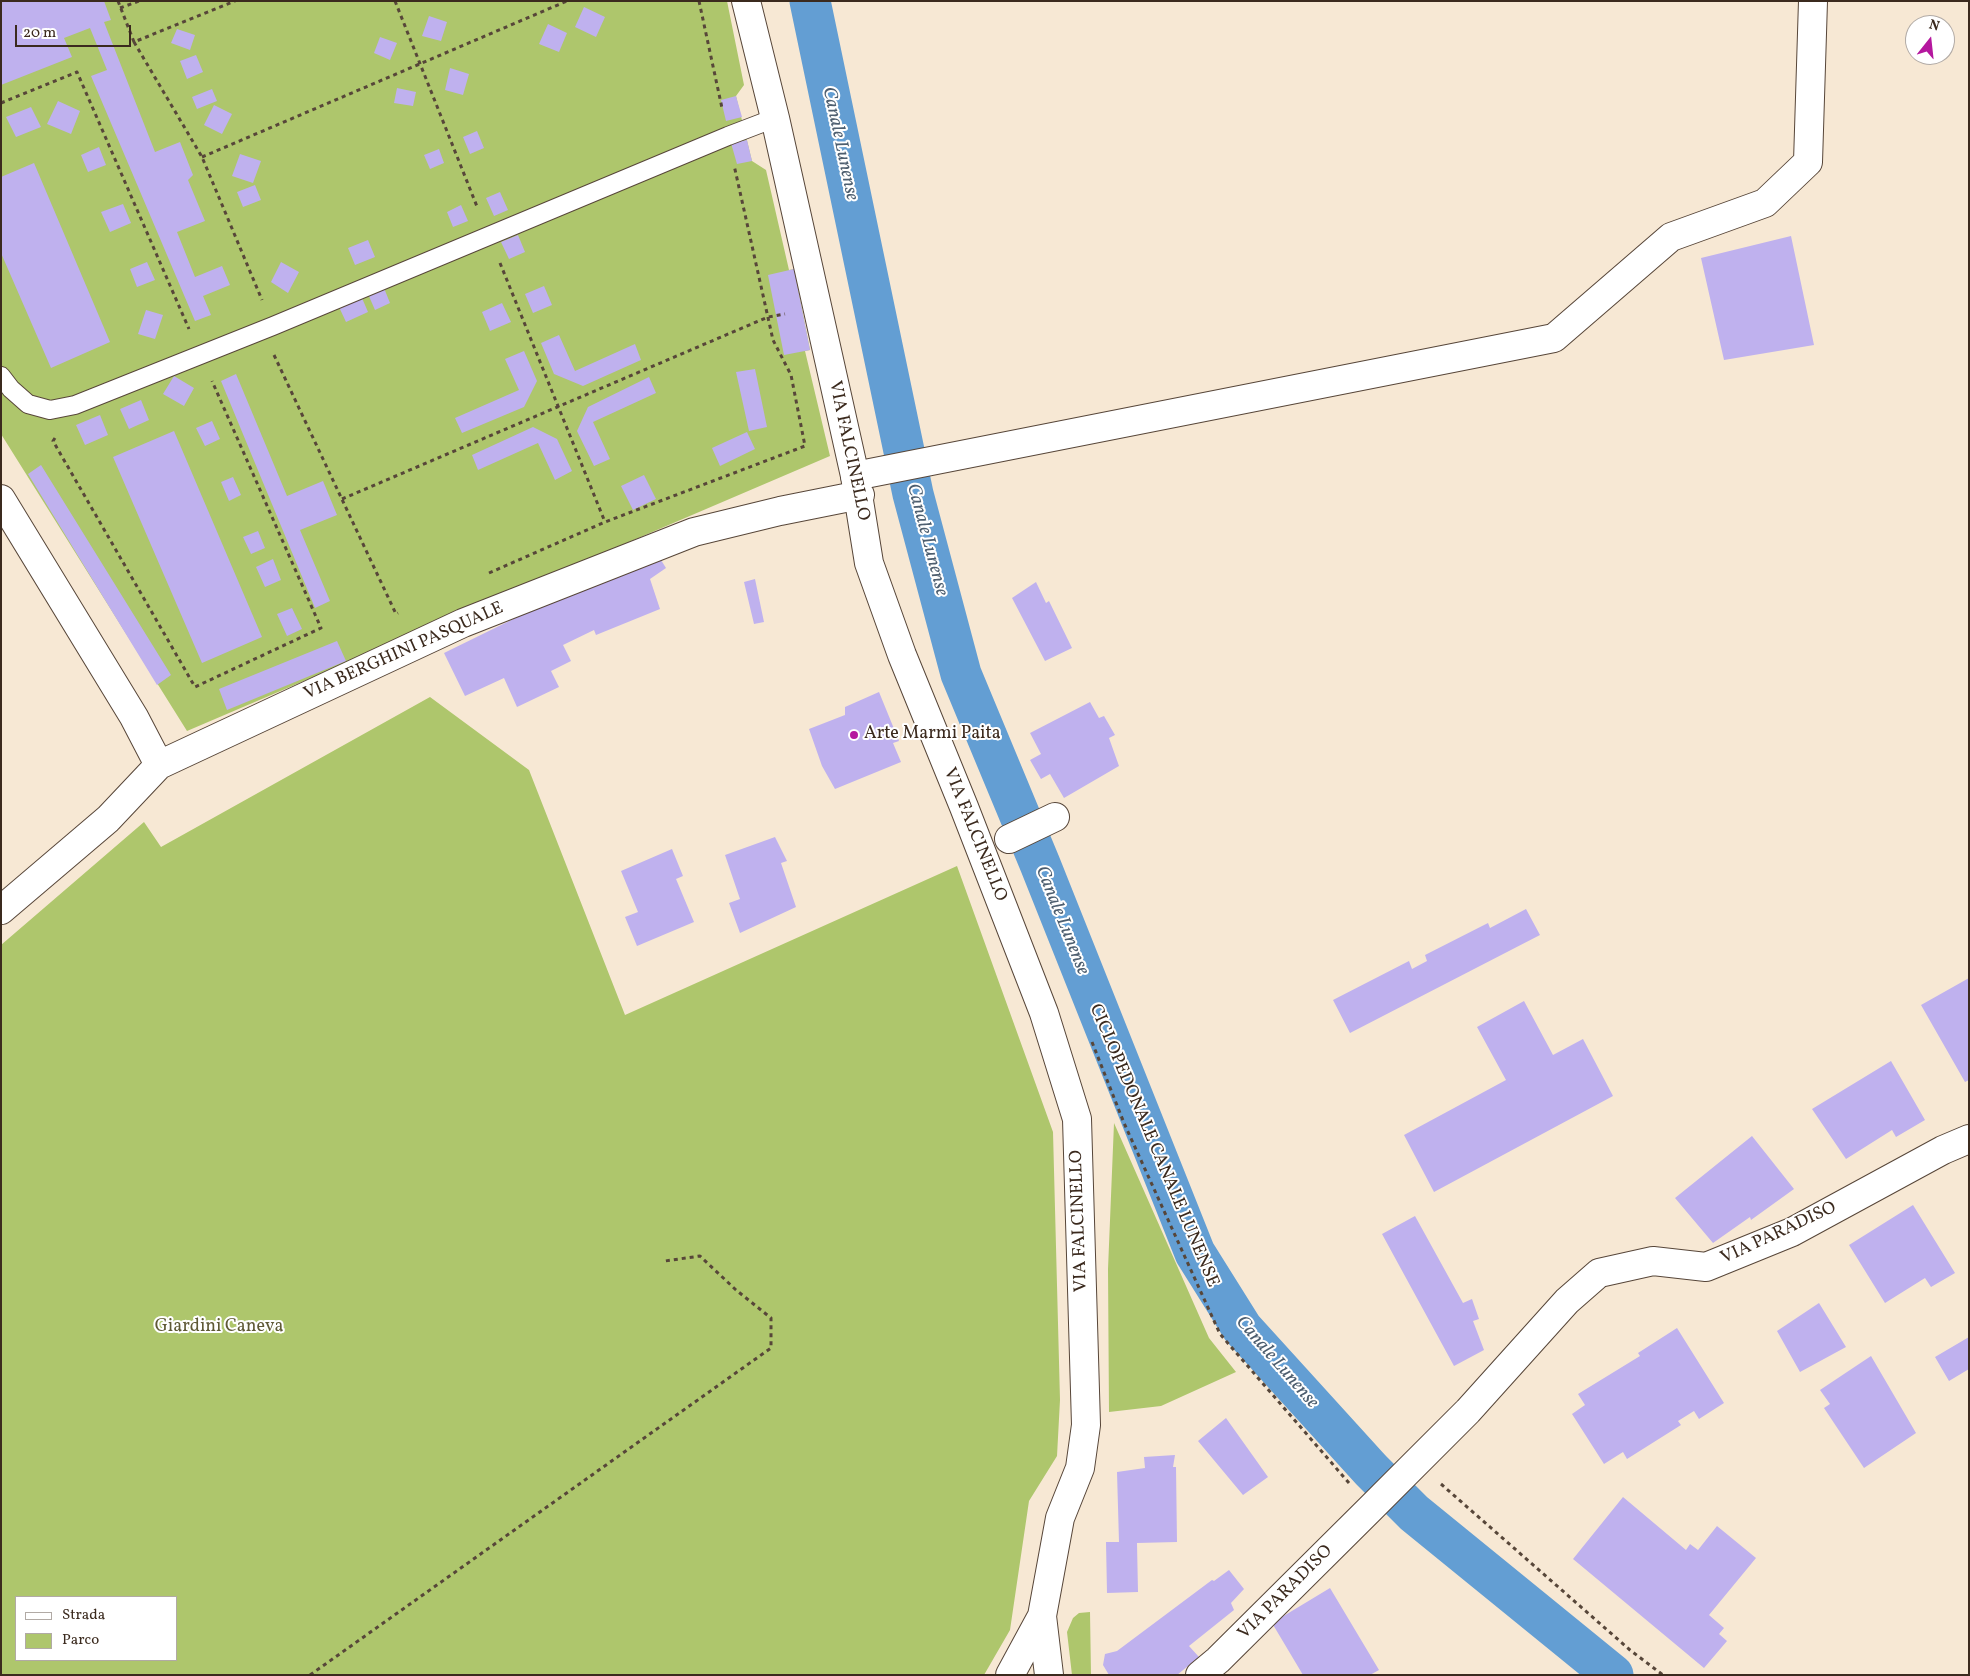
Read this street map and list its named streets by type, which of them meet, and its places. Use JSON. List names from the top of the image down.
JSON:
{
  "streets": {
    "street": ["VIA FALCINELLO", "VIA BERGHINI PASQUALE", "VIA PARADISO"],
    "path": ["CICLOPEDONALE CANALE LUNENSE"]
  },
  "crossings": [
    ["VIA FALCINELLO", "VIA BERGHINI PASQUALE"],
    ["CICLOPEDONALE CANALE LUNENSE", "VIA PARADISO"]
  ],
  "water": ["Canale Lunense"],
  "parks": ["Giardini Caneva"],
  "places": ["Arte Marmi Paita"],
  "legend": ["Strada", "Parco"],
  "scale_bar": "20 m",
  "north": "top"
}
